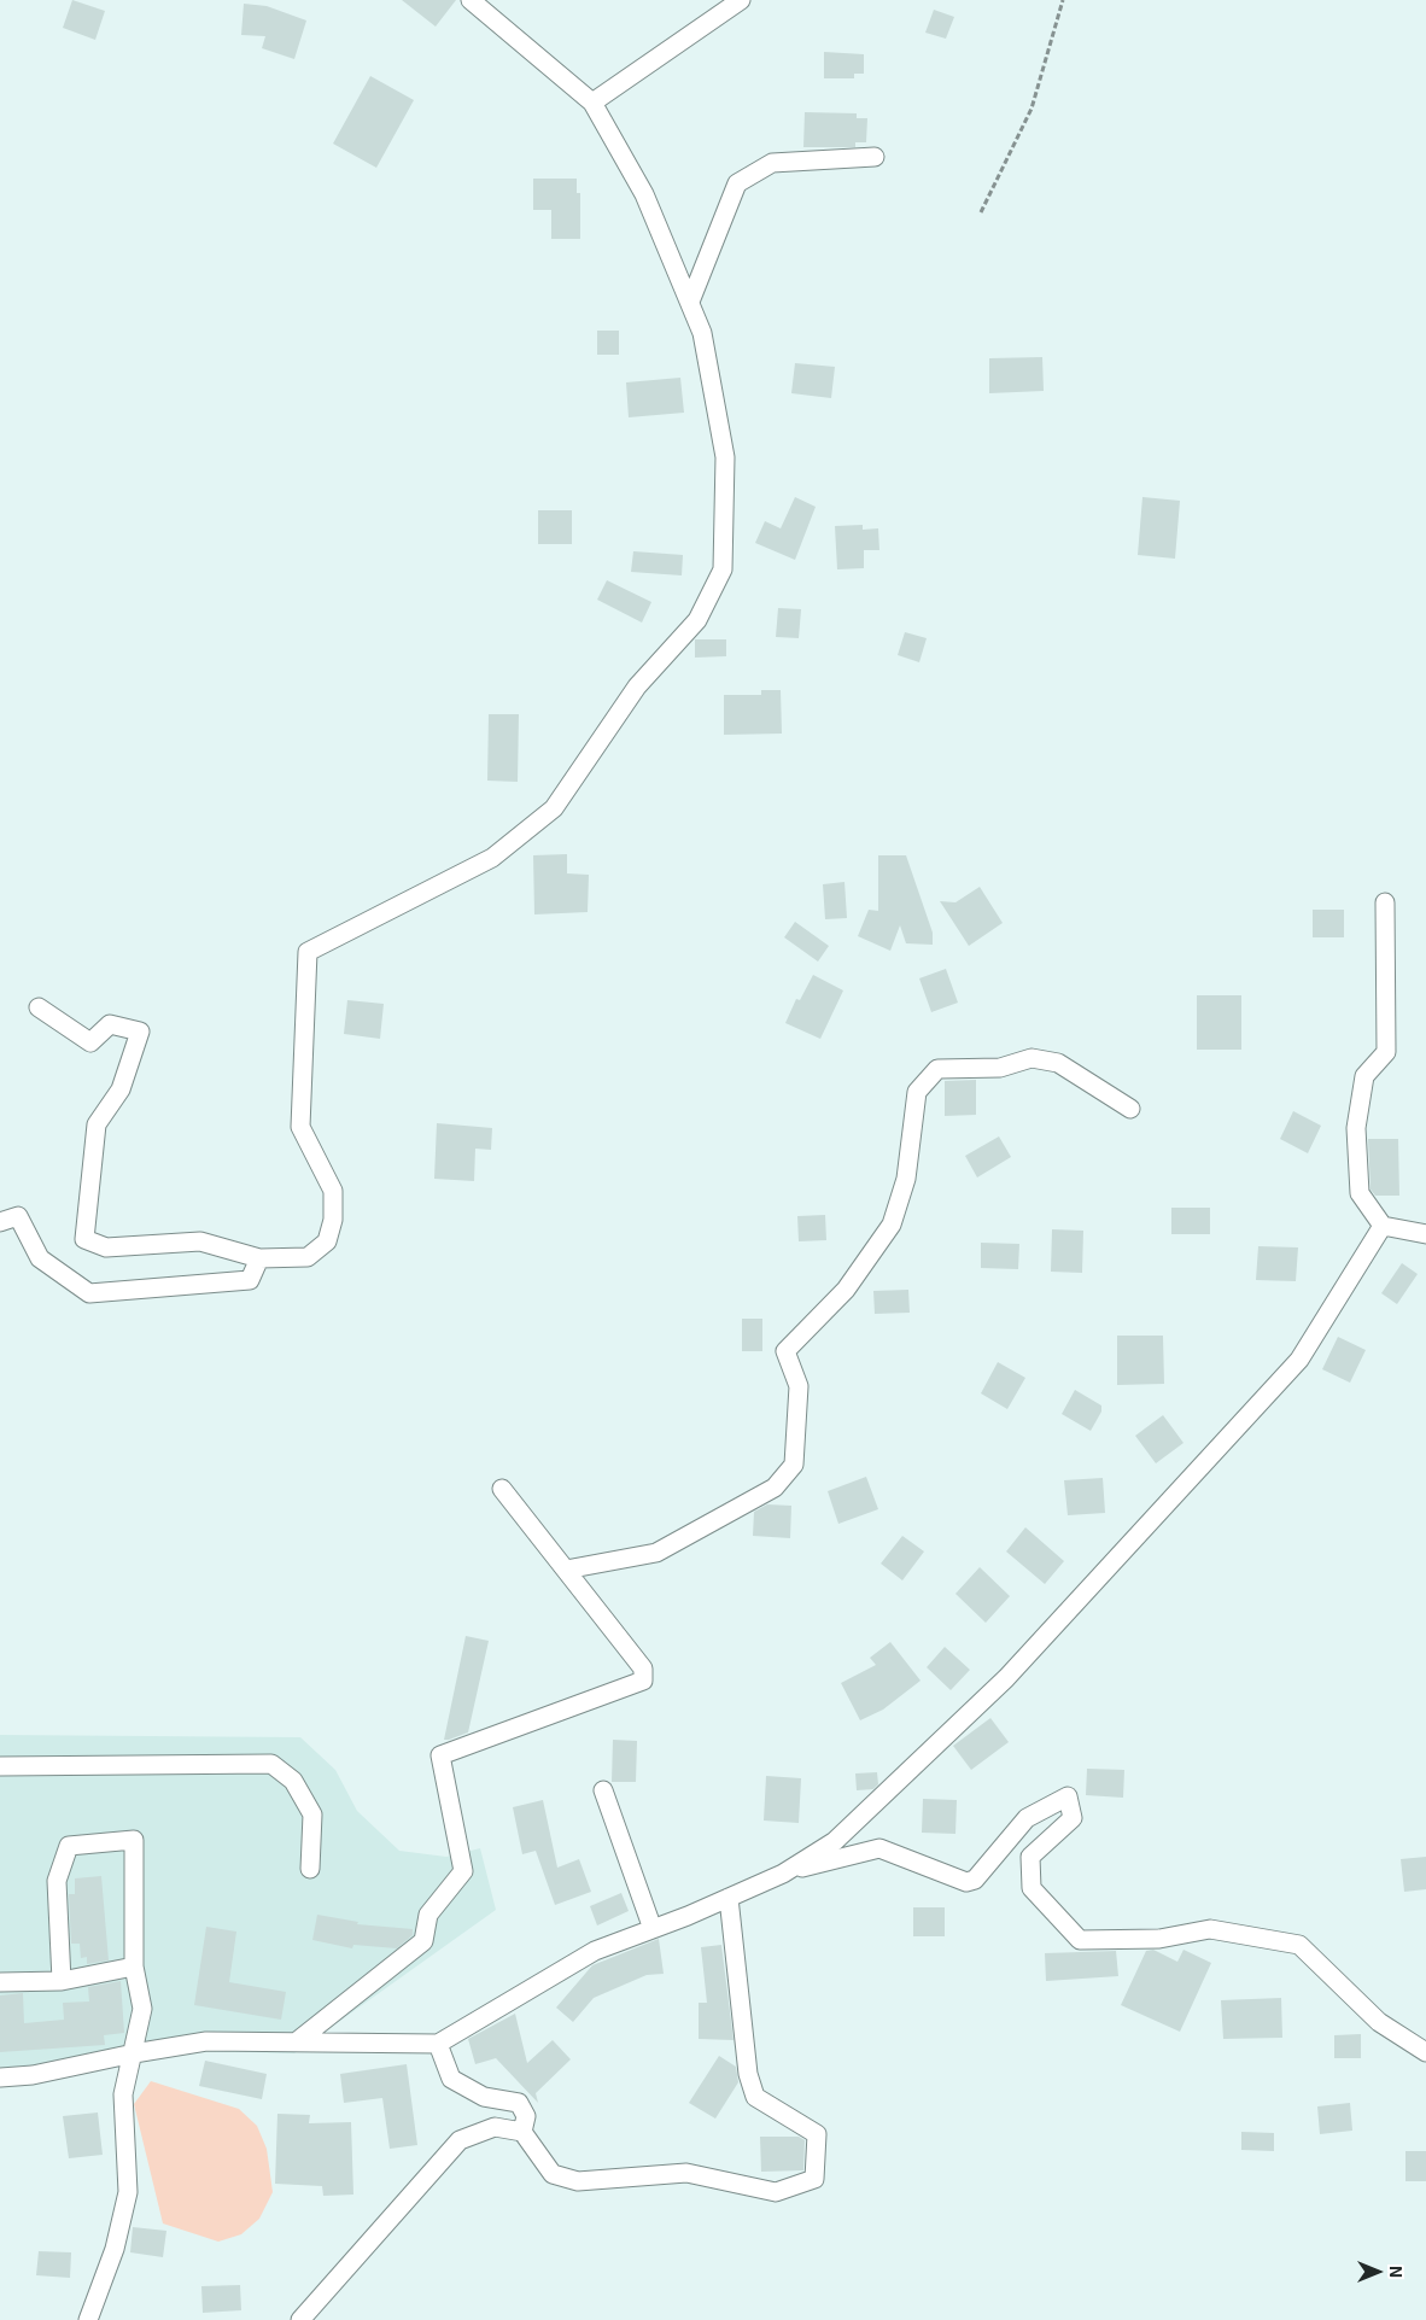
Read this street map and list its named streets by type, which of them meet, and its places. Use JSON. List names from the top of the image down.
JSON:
{
  "north": "right"
}
